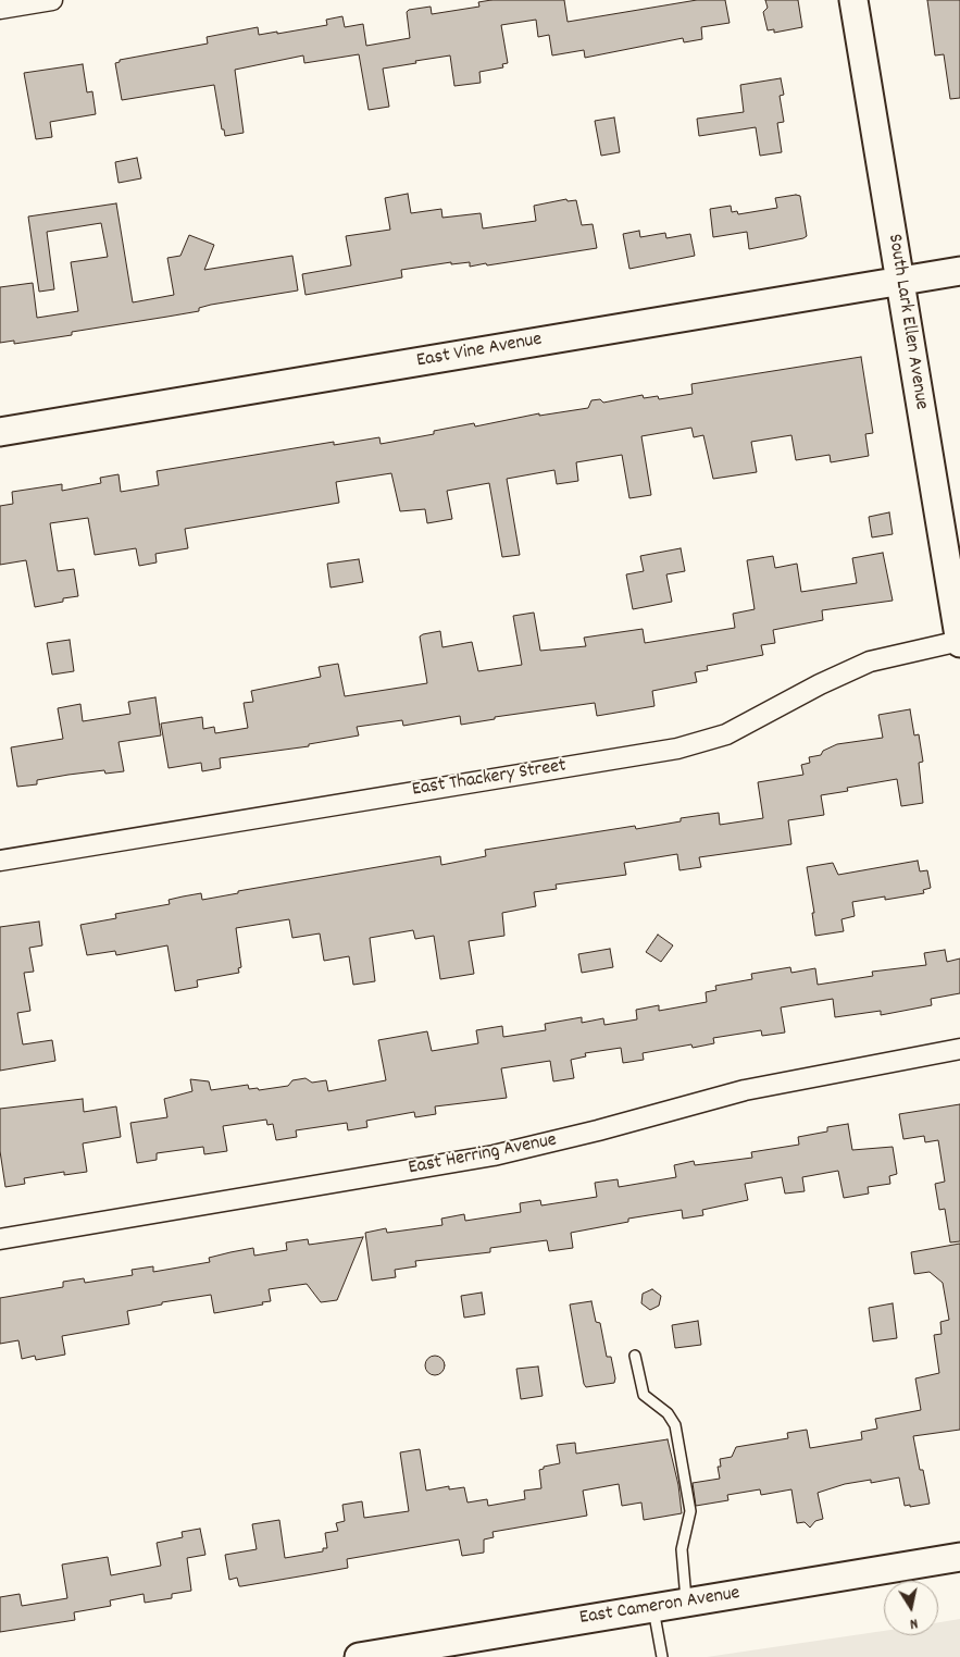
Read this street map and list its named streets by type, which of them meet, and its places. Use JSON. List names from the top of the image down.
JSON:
{
  "streets": {
    "street": [
      "South Lark Ellen Avenue",
      "East Vine Avenue",
      "East Thackery Street",
      "East Herring Avenue",
      "East Cameron Avenue"
    ]
  },
  "crossings": [
    ["South Lark Ellen Avenue", "East Vine Avenue"],
    ["South Lark Ellen Avenue", "East Thackery Street"]
  ],
  "north": "bottom"
}
